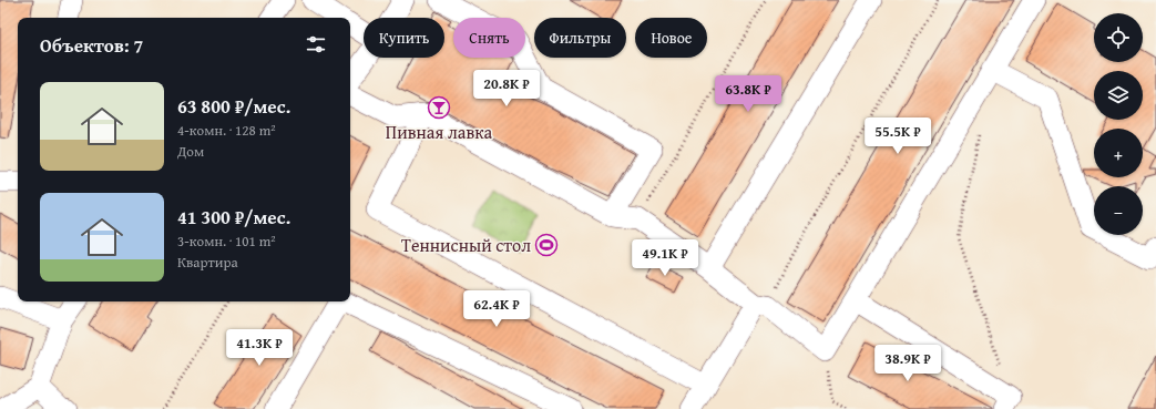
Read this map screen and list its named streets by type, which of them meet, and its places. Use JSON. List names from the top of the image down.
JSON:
{
  "places": {
    "bar": ["Пивная лавка"],
    "sports": ["Теннисный стол"]
  },
  "page": {
    "map_buttons": ["+", "−"],
    "chip": [
      "Купить",
      "Снять",
      "Фильтры",
      "Новое"
    ],
    "heading": "Объектов: 7",
    "price": [
      "20.8K ₽",
      "63.8K ₽",
      "55.5K ₽",
      "49.1K ₽",
      "62.4K ₽",
      "41.3K ₽",
      "38.9K ₽"
    ],
    "list": [
      {
        "name": "63 800 ₽/мес.",
        "note": "4-комн. · 128 m² · Дом"
      },
      {
        "name": "41 300 ₽/мес.",
        "note": "3-комн. · 101 m² · Квартира"
      }
    ]
  }
}
